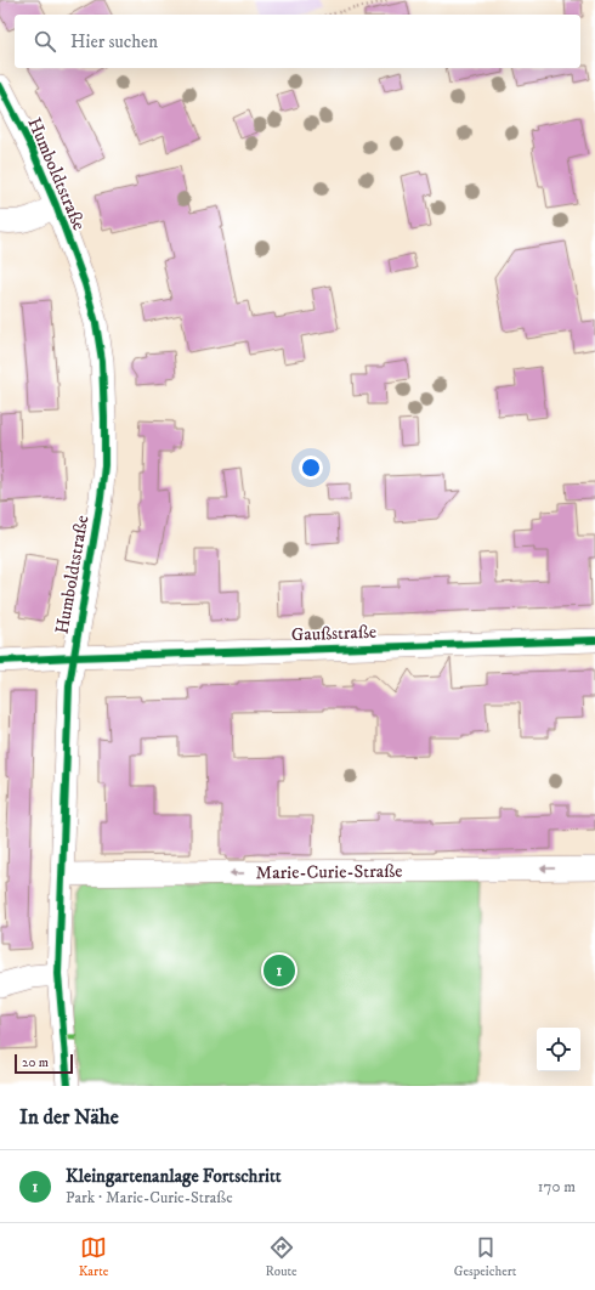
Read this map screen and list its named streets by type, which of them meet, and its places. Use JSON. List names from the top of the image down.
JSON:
{
  "streets": {
    "street": ["Humboldtstraße", "Gaußstraße", "Marie-Curie-Straße"]
  },
  "crossings": [
    ["Humboldtstraße", "Gaußstraße"],
    ["Humboldtstraße", "Marie-Curie-Straße"]
  ],
  "one_way": ["Marie-Curie-Straße"],
  "scale_bar": "20 m",
  "page": {
    "search": "Hier suchen",
    "pins": "1",
    "scale": "20 m",
    "heading": "In der Nähe",
    "list": [
      {
        "mark": "1",
        "name": "Kleingartenanlage Fortschritt",
        "note": "Park · Marie-Curie-Straße",
        "value": "170 m"
      }
    ],
    "nav": ["Karte", "Route", "Gespeichert"]
  }
}
